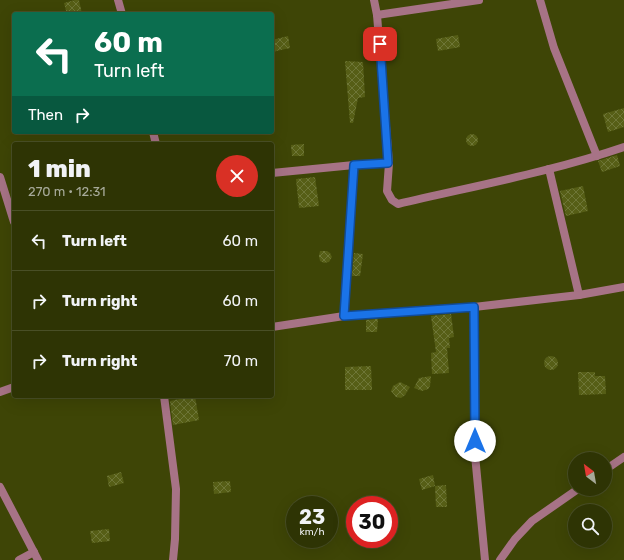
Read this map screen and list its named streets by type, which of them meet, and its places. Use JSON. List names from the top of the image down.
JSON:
{
  "north": "top left",
  "page": {
    "turn": ["60 m", "Turn left"],
    "then": "Then",
    "heading": ["1 min", "270 m · 12:31"],
    "list": [
      {
        "name": "Turn left",
        "value": "60 m"
      },
      {
        "name": "Turn right",
        "value": "60 m"
      },
      {
        "name": "Turn right",
        "value": "70 m"
      }
    ],
    "speed": "23 km/h",
    "limit": "30"
  }
}
